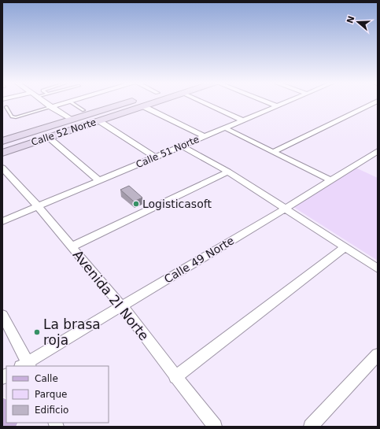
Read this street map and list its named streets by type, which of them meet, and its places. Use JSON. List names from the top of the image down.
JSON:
{
  "streets": {
    "main road": ["Calle 52 Norte"],
    "street": ["Calle 51 Norte", "Calle 49 Norte", "Avenida 2I Norte"]
  },
  "crossings": [
    ["Calle 51 Norte", "Avenida 2I Norte"],
    ["Calle 49 Norte", "Avenida 2I Norte"]
  ],
  "places": ["Logisticasoft", "La brasa roja"],
  "legend": ["Calle", "Parque", "Edificio"],
  "north": "left"
}
